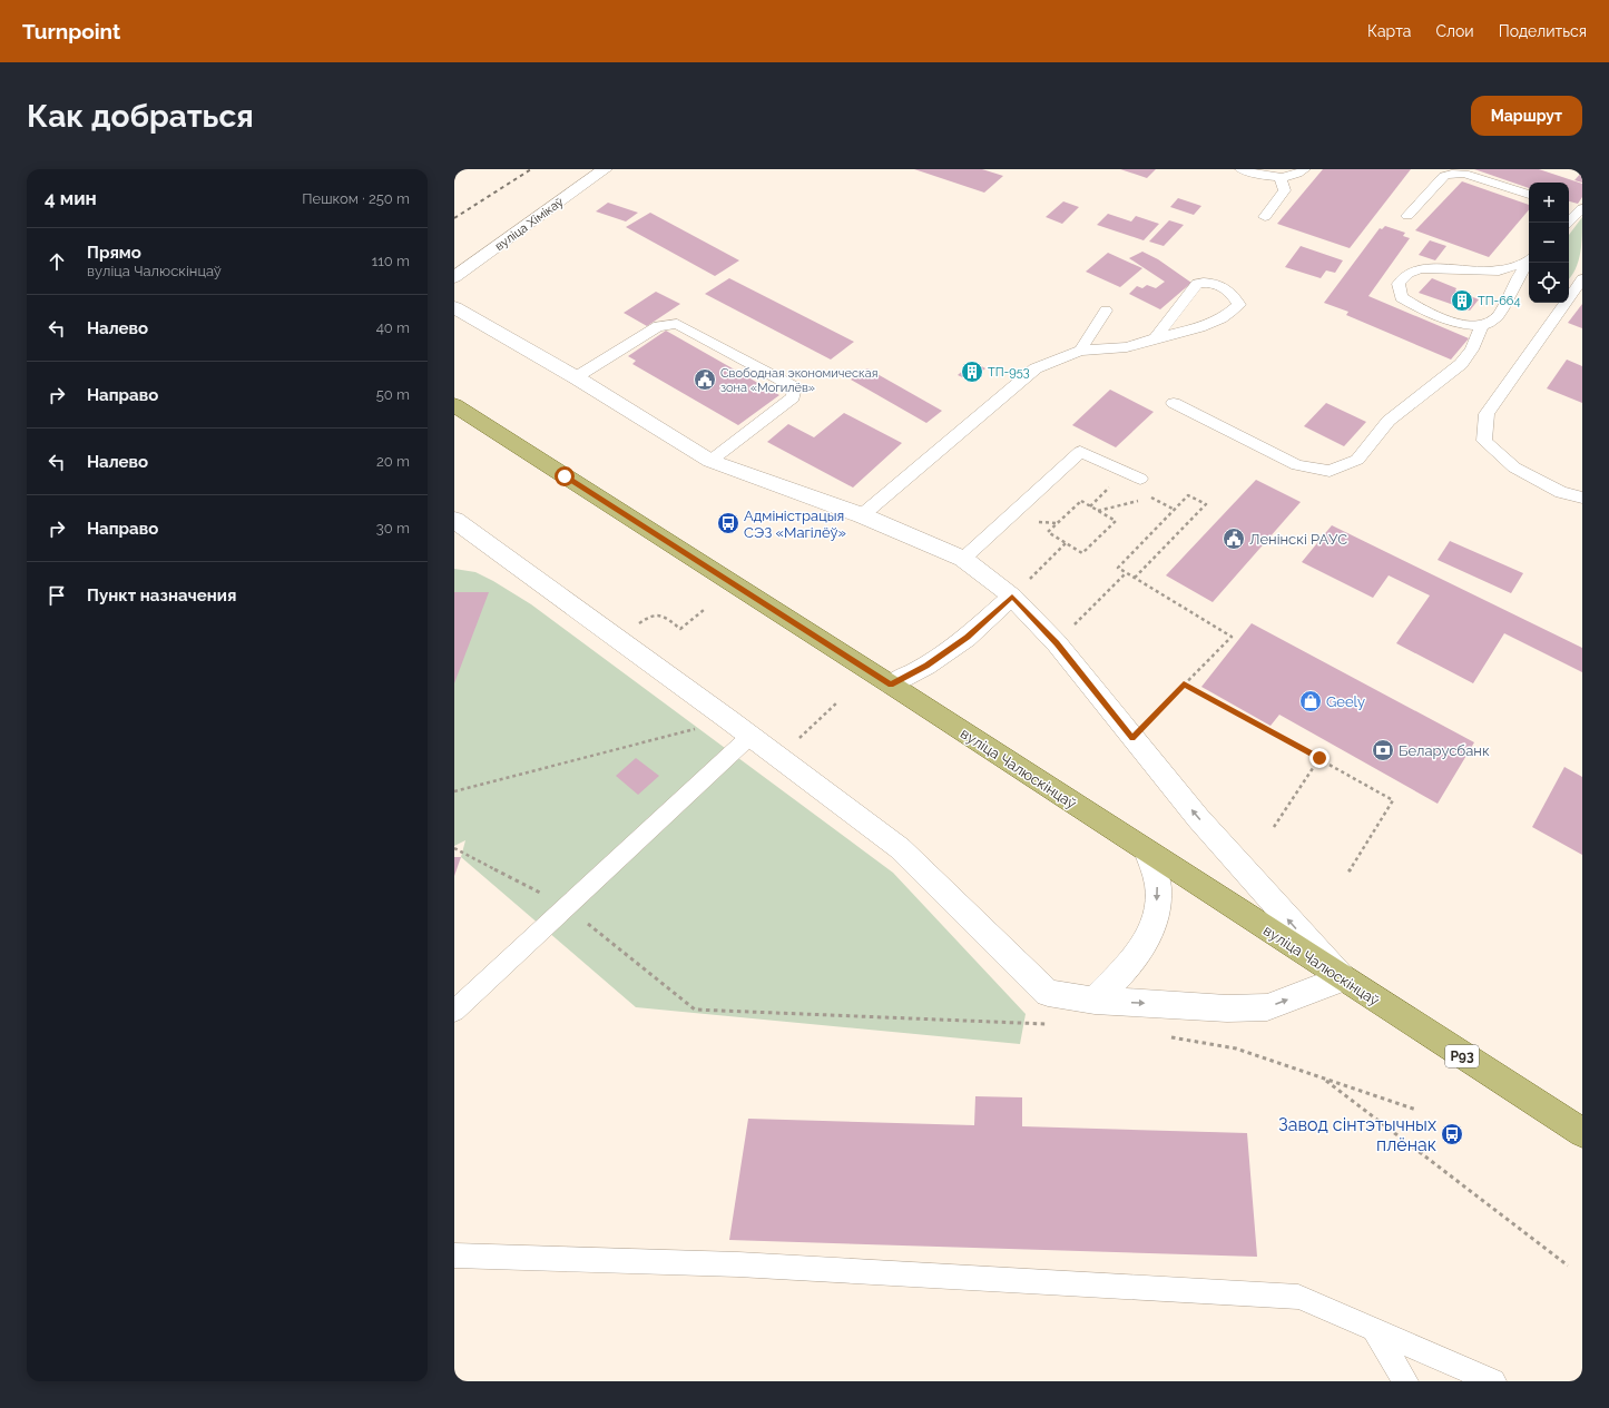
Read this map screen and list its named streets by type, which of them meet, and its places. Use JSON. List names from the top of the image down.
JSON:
{
  "streets": {
    "main road": ["вуліца Чалюскінцаў", "Р93"],
    "street": ["вуліца Хімікаў"]
  },
  "places": {
    "building": ["ТП-664", "ТП-953"],
    "public building": ["Свободная экономическая зона «Могилёв»", "Ленінскі РАУС"],
    "bus stop": ["Адміністрацыя СЭЗ «Магілёў»", "Завод сінтэтычных плёнак"],
    "shop": ["Geely"],
    "bank": ["Беларусбанк"]
  },
  "page": {
    "header": "Turnpoint",
    "nav": ["Карта", "Слои", "Поделиться"],
    "buttons": "Маршрут",
    "title": "Как добраться",
    "heading": ["4 мин", "Пешком · 250 m"],
    "map_buttons": ["+", "−"],
    "list": [
      ["Прямо", "вуліца Чалюскінцаў", "110 m"],
      ["Налево", "40 m"],
      ["Направо", "50 m"],
      ["Налево", "20 m"],
      ["Направо", "30 m"],
      "Пункт назначения"
    ]
  }
}
